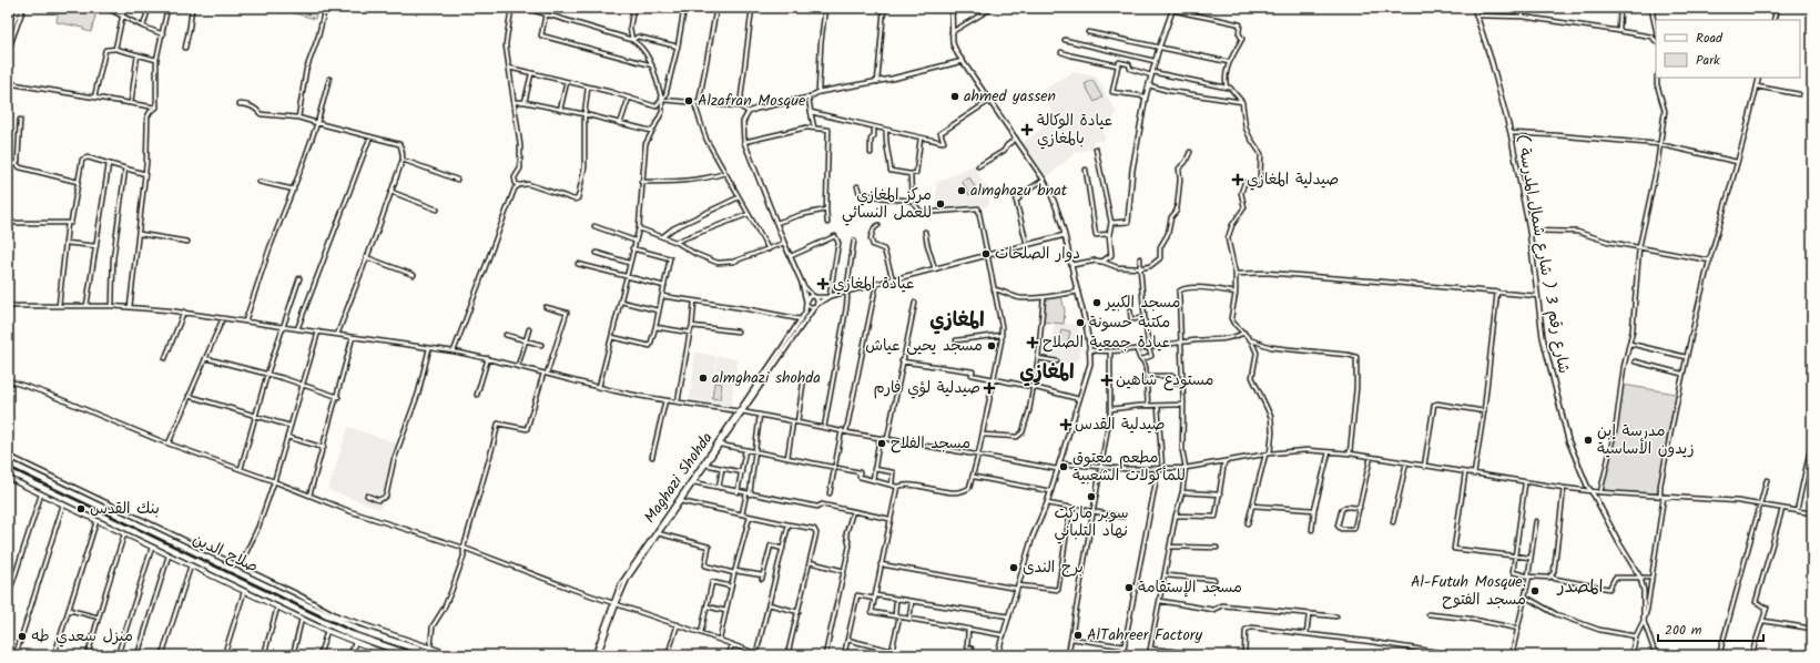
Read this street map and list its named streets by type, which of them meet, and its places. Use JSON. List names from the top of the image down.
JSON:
{
  "streets": {
    "highway": ["صلاح الدين"],
    "street": ["شارع رقم 3 ( شارع شمال المدرسة )", "Maghazi Shohda"]
  },
  "districts": ["المغازي", "المغازِي", "المصدر"],
  "places": {
    "other": [
      "ahmed yassen",
      "Alzafran Mosque",
      "almghazu bnat",
      "مركز المغازي للعمل النسائي",
      "دوار الصلحات",
      "مسجد الكبير",
      "مكتبة حسونة",
      "مسجد يحيى عياش",
      "almghazi shohda",
      "مدرسة إبن زيدون الأساسية",
      "مسجد الفلاح",
      "مطعم معتوق للمأكولات الشعبية",
      "سوبر ماركت نهاد التلباني",
      "بنك القدس",
      "برج الندى",
      "مسجد الإستقامة",
      "Al-Futuh Mosque. مسجد الفتوح",
      "AlTahreer Factory",
      "منزل سعدي طه"
    ],
    "health": [
      "عيادة الوكالة بالمغازي",
      "صيدلية المغازي",
      "عيادة المغازي",
      "عيادة جمعية الصلاح",
      "مستودع شاهين",
      "صيدلية لؤي فارم",
      "صيدلية القدس"
    ]
  },
  "legend": ["Road", "Park"],
  "scale_bar": "200 m"
}
